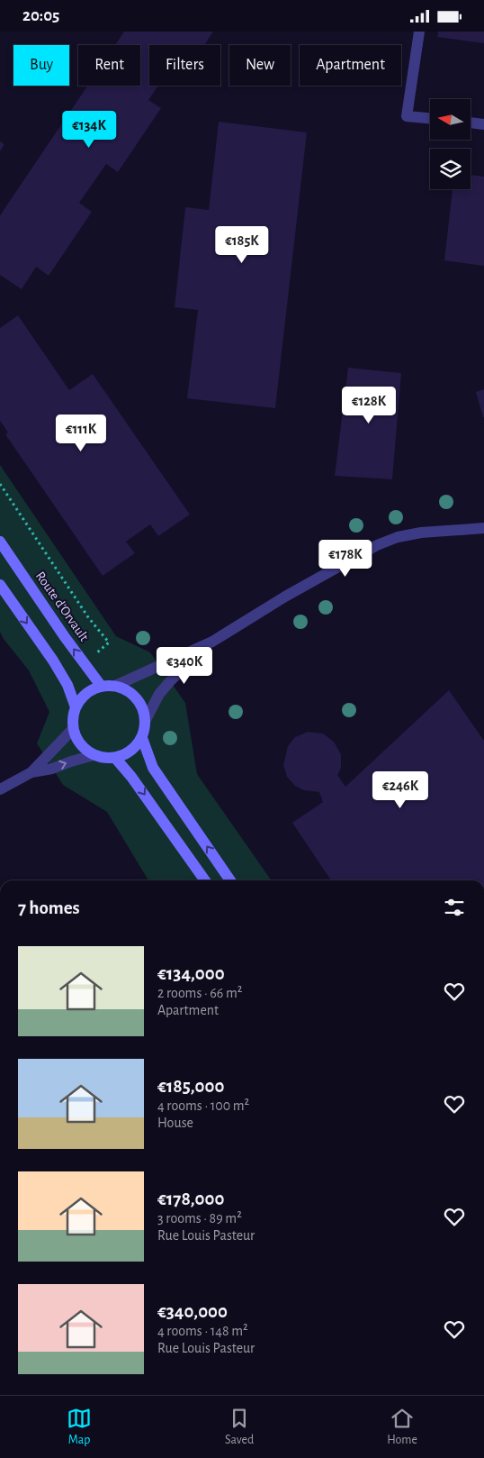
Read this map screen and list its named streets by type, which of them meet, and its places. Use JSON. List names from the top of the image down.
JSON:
{
  "streets": {
    "street": ["Route d'Orvault"]
  },
  "north": "left",
  "page": {
    "status": "20:05",
    "chip": [
      "Buy",
      "Rent",
      "Filters",
      "New",
      "Apartment"
    ],
    "price": [
      "€134K",
      "€185K",
      "€128K",
      "€111K",
      "€178K",
      "€340K",
      "€246K"
    ],
    "heading": "7 homes",
    "list": [
      {
        "name": "€134,000",
        "note": "2 rooms · 66 m² · Apartment"
      },
      {
        "name": "€185,000",
        "note": "4 rooms · 100 m² · House"
      },
      {
        "name": "€178,000",
        "note": "3 rooms · 89 m² · Rue Louis Pasteur"
      },
      {
        "name": "€340,000",
        "note": "4 rooms · 148 m² · Rue Louis Pasteur"
      }
    ],
    "tabs": ["Map", "Saved", "Home"]
  }
}
